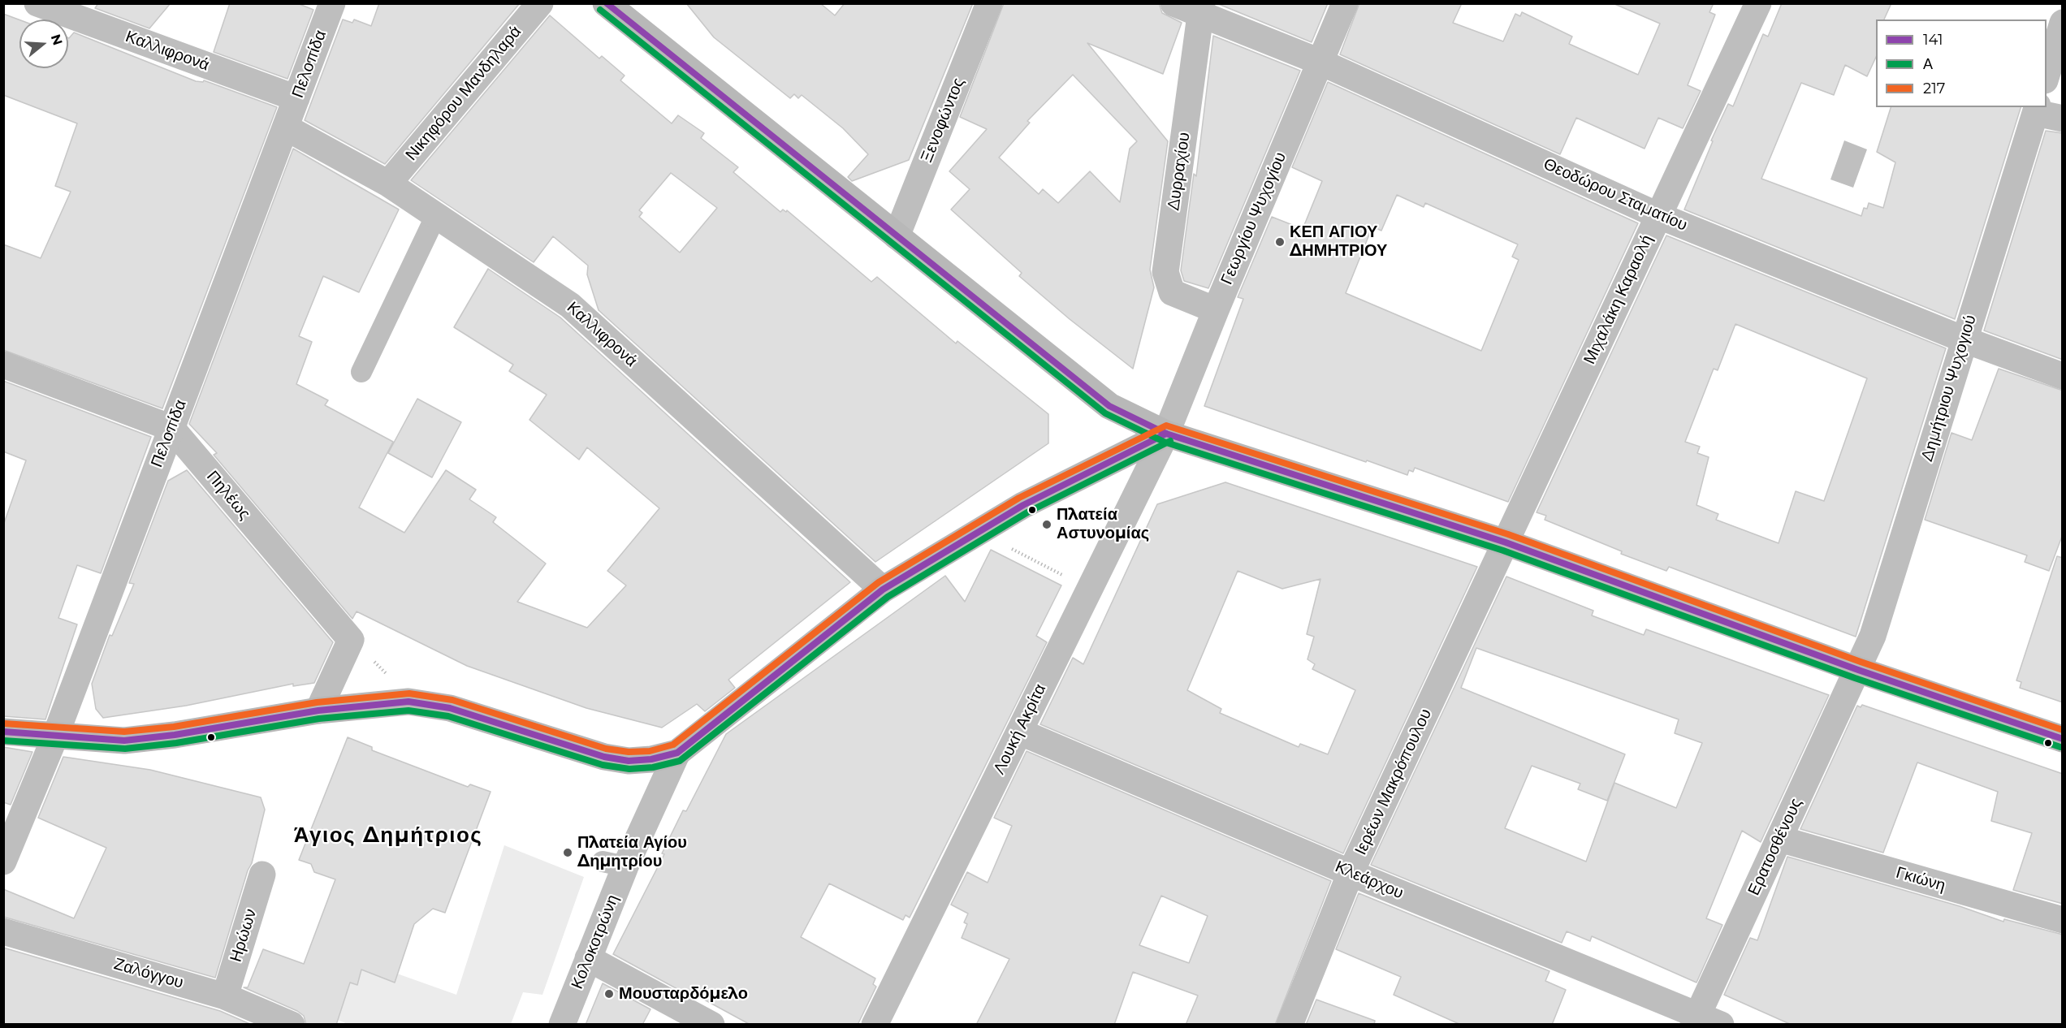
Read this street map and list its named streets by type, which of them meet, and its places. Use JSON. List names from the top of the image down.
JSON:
{
  "streets": {
    "street": [
      "Καλλιφρονά",
      "Πελοπίδα",
      "Νικηφόρου Μανδηλαρά",
      "Ξενοφώντος",
      "Δυρραχίου",
      "Θεοδώρου Σταματίου",
      "Γεωργίου Ψυχογίου",
      "Μιχαλάκη Καραολή",
      "Δημήτριου Ψυχογιού",
      "Πηλέως",
      "Λουκή Ακρίτα",
      "Ιερέων Μακρόπουλου",
      "Ερατοσθένους",
      "Γκιώνη",
      "Κλεάρχου",
      "Ηρώων",
      "Κολοκοτρώνη",
      "Ζαλόγγου"
    ]
  },
  "crossings": [
    ["Καλλιφρονά", "Πελοπίδα"],
    ["Καλλιφρονά", "Νικηφόρου Μανδηλαρά"],
    ["Πελοπίδα", "Πηλέως"],
    ["Δυρραχίου", "Θεοδώρου Σταματίου"],
    ["Δυρραχίου", "Γεωργίου Ψυχογίου"],
    ["Θεοδώρου Σταματίου", "Γεωργίου Ψυχογίου"],
    ["Θεοδώρου Σταματίου", "Μιχαλάκη Καραολή"],
    ["Θεοδώρου Σταματίου", "Δημήτριου Ψυχογιού"],
    ["Γεωργίου Ψυχογίου", "Λουκή Ακρίτα"],
    ["Μιχαλάκη Καραολή", "Ιερέων Μακρόπουλου"],
    ["Δημήτριου Ψυχογιού", "Ερατοσθένους"],
    ["Λουκή Ακρίτα", "Κλεάρχου"],
    ["Ιερέων Μακρόπουλου", "Κλεάρχου"],
    ["Ερατοσθένους", "Γκιώνη"],
    ["Ερατοσθένους", "Κλεάρχου"],
    ["Ηρώων", "Ζαλόγγου"]
  ],
  "districts": ["Άγιος Δημήτριος"],
  "places": [
    "ΚΕΠ ΑΓΙΟΥ ΔΗΜΗΤΡΙΟΥ",
    "Πλατεία Αστυνομίας",
    "Πλατεία Αγίου Δημητρίου",
    "Μουσταρδόμελο"
  ],
  "lines": ["transit line 141", "transit line Α", "transit line 217"],
  "legend": ["141", "Α", "217"],
  "north": "right"
}
